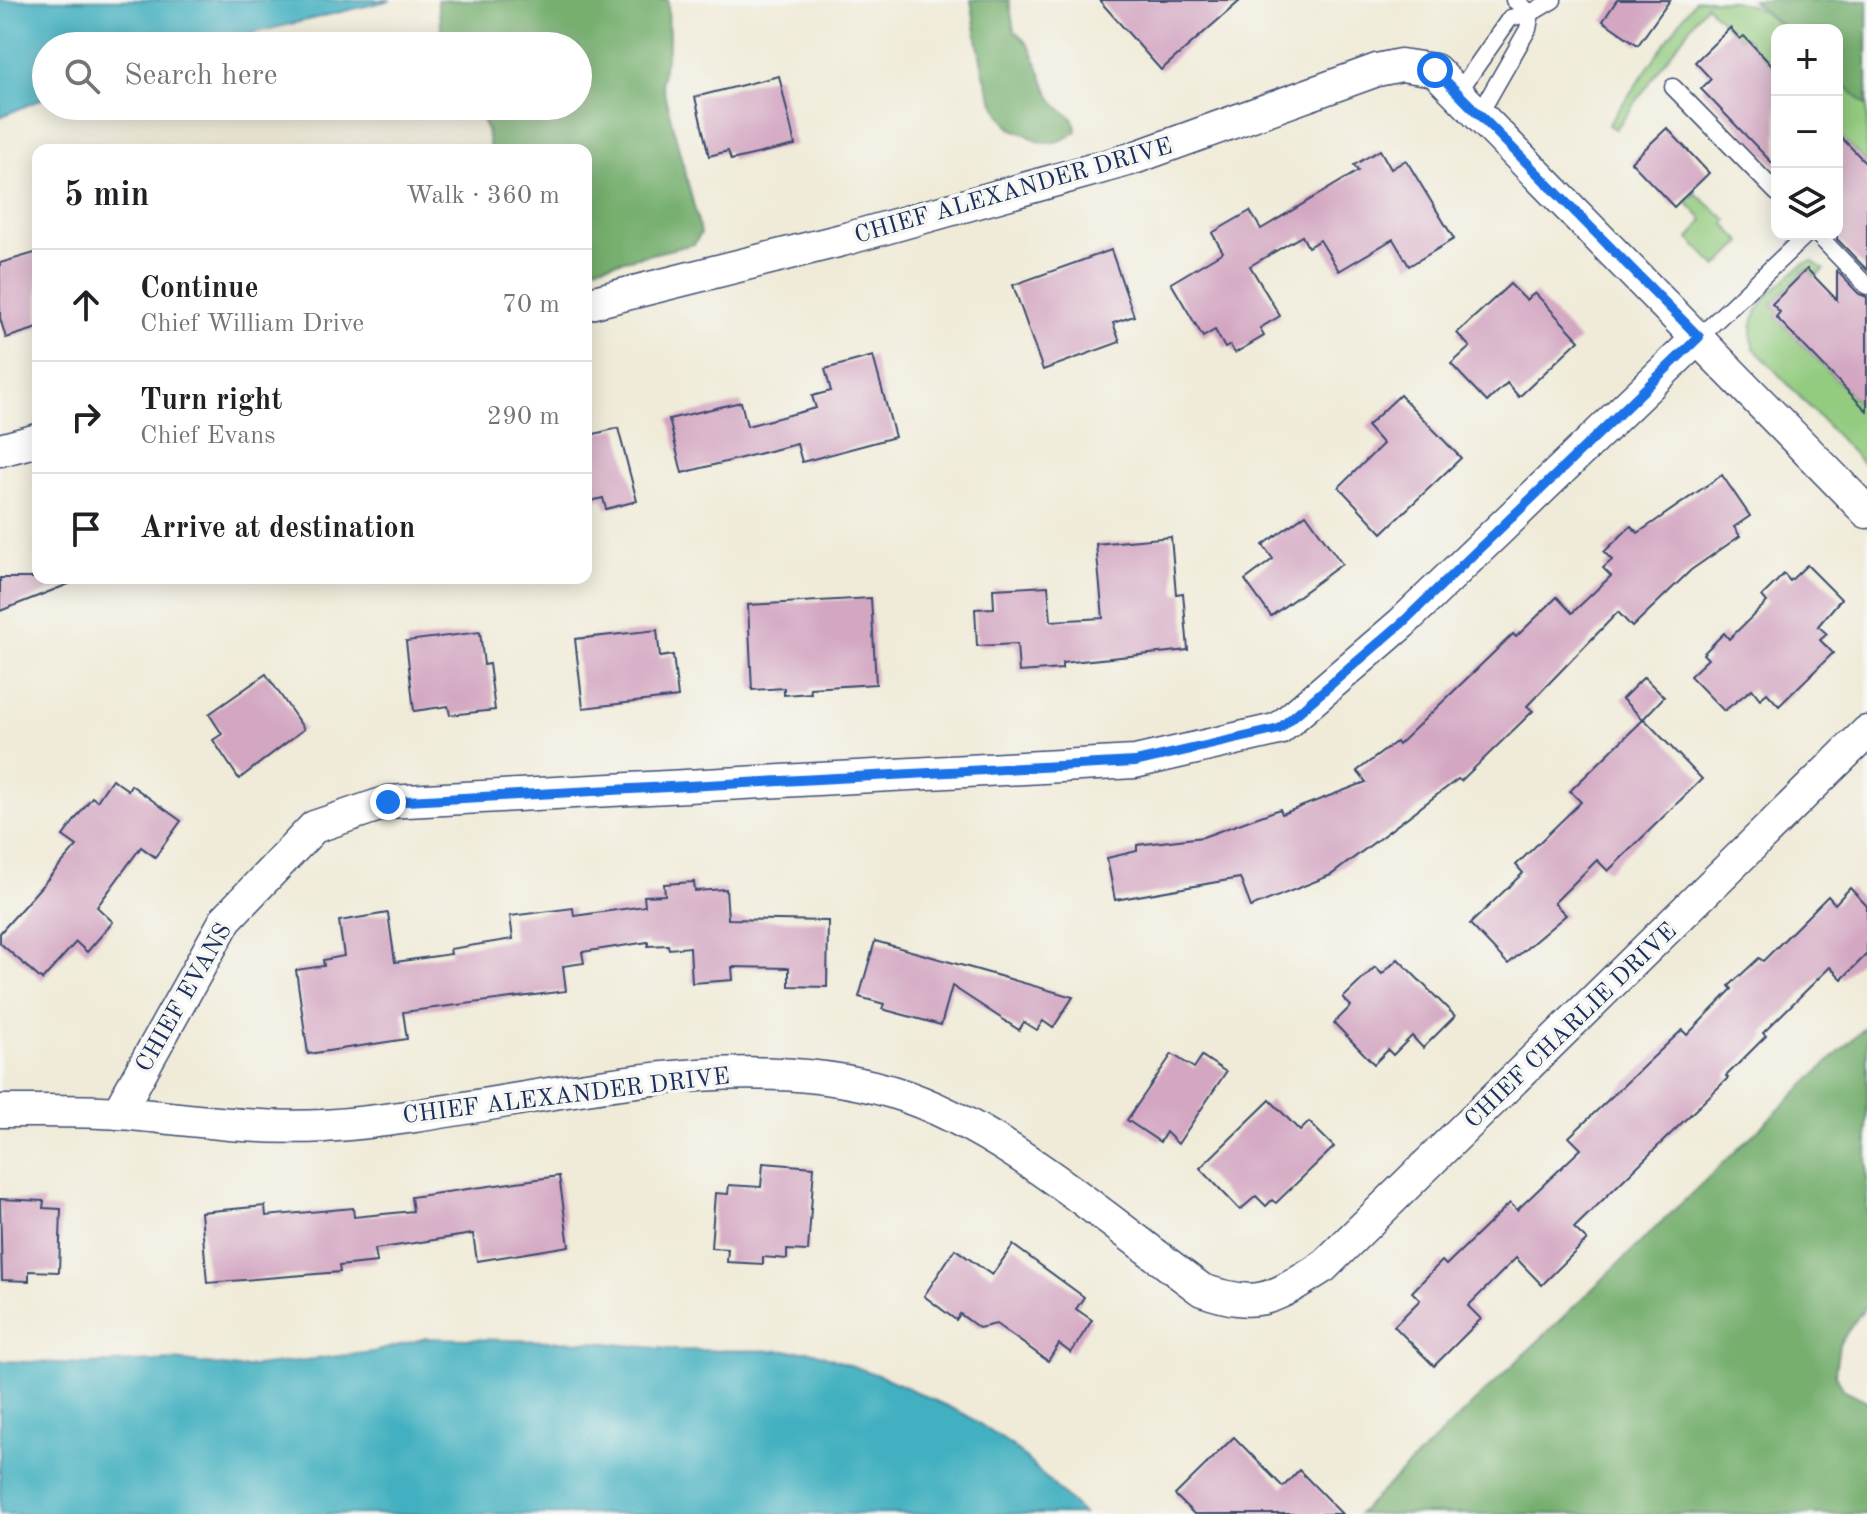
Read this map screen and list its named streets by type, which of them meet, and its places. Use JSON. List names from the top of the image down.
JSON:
{
  "streets": {
    "street": ["CHIEF ALEXANDER DRIVE", "CHIEF EVANS", "CHIEF CHARLIE DRIVE"]
  },
  "crossings": [
    ["CHIEF ALEXANDER DRIVE", "CHIEF EVANS"],
    ["CHIEF ALEXANDER DRIVE", "CHIEF CHARLIE DRIVE"]
  ],
  "page": {
    "map_buttons": ["+", "−"],
    "search": "Search here",
    "heading": ["5 min", "Walk · 360 m"],
    "list": [
      ["Continue", "Chief William Drive", "70 m"],
      ["Turn right", "Chief Evans", "290 m"],
      "Arrive at destination"
    ]
  }
}
